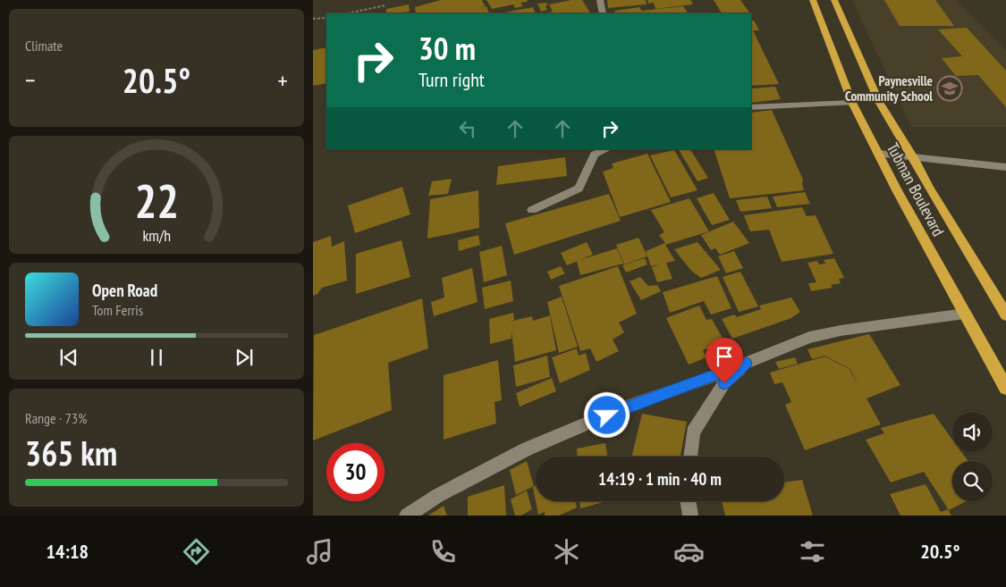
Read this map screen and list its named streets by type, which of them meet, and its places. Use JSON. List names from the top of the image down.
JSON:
{
  "streets": {
    "highway": ["Tubman Boulevard"]
  },
  "places": {
    "school or university": ["Paynesville Community School"]
  },
  "page": {
    "tile": [
      "Climate",
      ["Range · 73%", "365 km"]
    ],
    "turn": ["30 m", "Turn right"],
    "heat": ["−", "20.5°", "+"],
    "song": ["Open Road", "Tom Ferris"],
    "limit": "30",
    "trip": "14:19 · 1 min · 40 m",
    "tabs": ["14:18", "20.5°"],
    "gauge": ["22", "km/h"]
  }
}
